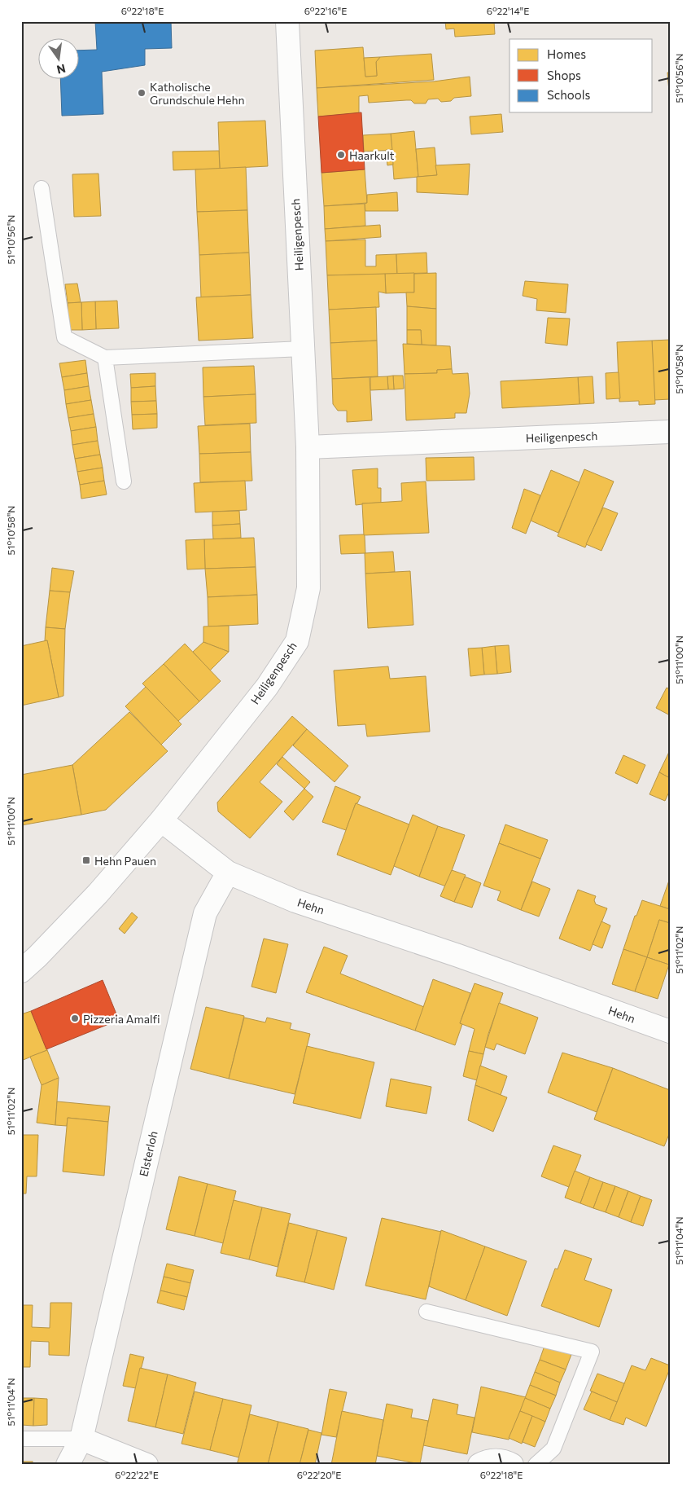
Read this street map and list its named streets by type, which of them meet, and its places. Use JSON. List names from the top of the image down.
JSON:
{
  "streets": {
    "street": ["Heiligenpesch", "Hehn", "Elsterloh"]
  },
  "crossings": [
    ["Heiligenpesch", "Hehn"],
    ["Hehn", "Elsterloh"]
  ],
  "places": {
    "other": ["Katholische Grundschule Hehn", "Haarkult", "Pizzeria Amalfi"],
    "transit": ["Hehn Pauen"]
  },
  "legend": ["Homes", "Shops", "Schools"],
  "north": "bottom",
  "coordinates": [
    "6°22'18\"E",
    "6°22'16\"E",
    "6°22'14\"E",
    "51°10'56\"N",
    "51°10'58\"N",
    "51°11'00\"N",
    "51°11'02\"N",
    "51°11'04\"N",
    "6°22'22\"E",
    "6°22'20\"E"
  ]
}
